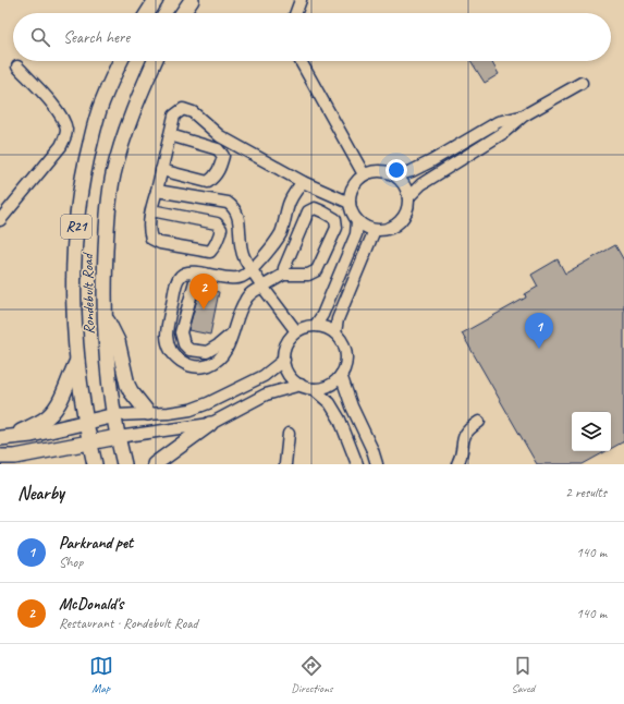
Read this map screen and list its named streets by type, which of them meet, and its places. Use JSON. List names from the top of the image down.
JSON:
{
  "streets": {
    "main road": ["R21", "Rondebult Road"]
  },
  "page": {
    "search": "Search here",
    "pins": ["2", "1"],
    "heading": ["Nearby", "2 results"],
    "list": [
      {
        "mark": "1",
        "name": "Parkrand pet",
        "note": "Shop",
        "value": "140 m"
      },
      {
        "mark": "2",
        "name": "McDonald's",
        "note": "Restaurant · Rondebult Road",
        "value": "140 m"
      }
    ],
    "nav": ["Map", "Directions", "Saved"]
  }
}
